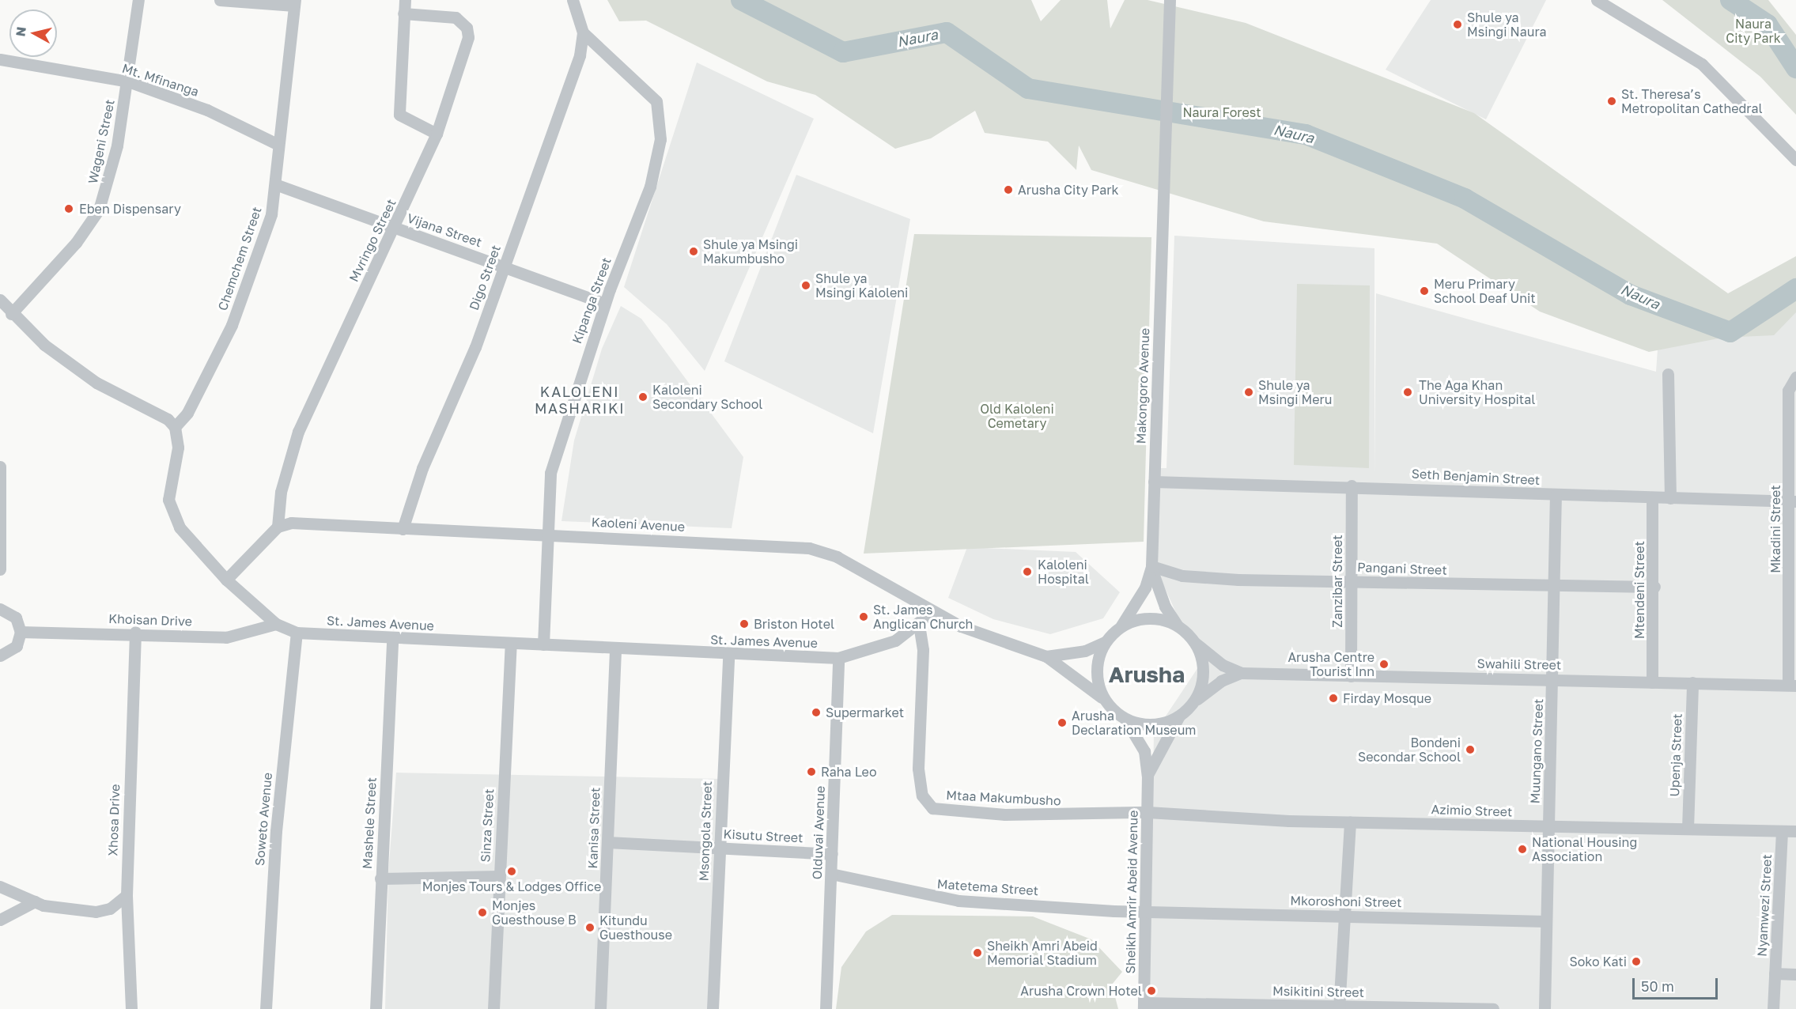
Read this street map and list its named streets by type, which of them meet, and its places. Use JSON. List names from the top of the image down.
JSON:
{
  "streets": {
    "street": [
      "Mt. Mfinanga",
      "Wageni Street",
      "Vijana Street",
      "Mvringo Street",
      "Chemchem Street",
      "Digo Street",
      "Kipanga Street",
      "Makongoro Avenue",
      "Seth Benjamin Street",
      "Kaoleni Avenue",
      "Mkadini Street",
      "Pangani Street",
      "Zanzibar Street",
      "Mtendeni Street",
      "Khoisan Drive",
      "St. James Avenue",
      "Swahili Street",
      "Muungano Street",
      "Upenja Street",
      "Mtaa Makumbusho",
      "Azimio Street",
      "Soweto Avenue",
      "Xhosa Drive",
      "Mashele Street",
      "Sinza Street",
      "Kanisa Street",
      "Msongola Street",
      "Olduvai Avenue",
      "Kisutu Street",
      "Matetema Street",
      "Sheikh Amrir Abeid Avenue",
      "Mkoroshoni Street",
      "Nyamwezi Street",
      "Msikitini Street"
    ]
  },
  "crossings": [
    ["Mt. Mfinanga", "Wageni Street"],
    ["Mt. Mfinanga", "Chemchem Street"],
    ["Vijana Street", "Mvringo Street"],
    ["Vijana Street", "Chemchem Street"],
    ["Vijana Street", "Digo Street"],
    ["Vijana Street", "Kipanga Street"],
    ["Mvringo Street", "Kaoleni Avenue"],
    ["Chemchem Street", "St. James Avenue"],
    ["Digo Street", "Kipanga Street"],
    ["Digo Street", "Kaoleni Avenue"],
    ["Kipanga Street", "Kaoleni Avenue"],
    ["Kipanga Street", "St. James Avenue"],
    ["Makongoro Avenue", "Seth Benjamin Street"],
    ["Makongoro Avenue", "Kaoleni Avenue"],
    ["Makongoro Avenue", "Pangani Street"],
    ["Makongoro Avenue", "Swahili Street"],
    ["Makongoro Avenue", "Sheikh Amrir Abeid Avenue"],
    ["Seth Benjamin Street", "Mkadini Street"],
    ["Seth Benjamin Street", "Zanzibar Street"],
    ["Seth Benjamin Street", "Mtendeni Street"],
    ["Seth Benjamin Street", "Muungano Street"],
    ["Kaoleni Avenue", "St. James Avenue"],
    ["Kaoleni Avenue", "Swahili Street"],
    ["Kaoleni Avenue", "Sheikh Amrir Abeid Avenue"],
    ["Mkadini Street", "Swahili Street"],
    ["Pangani Street", "Zanzibar Street"],
    ["Pangani Street", "Mtendeni Street"],
    ["Pangani Street", "Muungano Street"],
    ["Zanzibar Street", "Swahili Street"],
    ["Mtendeni Street", "Swahili Street"],
    ["Khoisan Drive", "St. James Avenue"],
    ["Khoisan Drive", "Xhosa Drive"],
    ["St. James Avenue", "Mtaa Makumbusho"],
    ["St. James Avenue", "Soweto Avenue"],
    ["St. James Avenue", "Mashele Street"],
    ["St. James Avenue", "Sinza Street"],
    ["St. James Avenue", "Kanisa Street"],
    ["St. James Avenue", "Msongola Street"],
    ["St. James Avenue", "Olduvai Avenue"],
    ["Swahili Street", "Muungano Street"],
    ["Swahili Street", "Upenja Street"],
    ["Swahili Street", "Sheikh Amrir Abeid Avenue"],
    ["Muungano Street", "Azimio Street"],
    ["Muungano Street", "Mkoroshoni Street"],
    ["Upenja Street", "Azimio Street"],
    ["Mtaa Makumbusho", "Azimio Street"],
    ["Mtaa Makumbusho", "Sheikh Amrir Abeid Avenue"],
    ["Azimio Street", "Sheikh Amrir Abeid Avenue"],
    ["Azimio Street", "Nyamwezi Street"],
    ["Kanisa Street", "Kisutu Street"],
    ["Msongola Street", "Kisutu Street"],
    ["Olduvai Avenue", "Kisutu Street"],
    ["Olduvai Avenue", "Matetema Street"],
    ["Matetema Street", "Sheikh Amrir Abeid Avenue"],
    ["Matetema Street", "Mkoroshoni Street"],
    ["Sheikh Amrir Abeid Avenue", "Mkoroshoni Street"],
    ["Sheikh Amrir Abeid Avenue", "Msikitini Street"]
  ],
  "districts": ["KALOLENI MASHARIKI", "Arusha"],
  "water": ["Naura"],
  "parks": ["Naura City Park", "Naura Forest", "Old Kaloleni Cemetary"],
  "places": [
    "Shule ya Msingi Naura",
    "St. Theresa’s Metropolitan Cathedral",
    "Arusha City Park",
    "Eben Dispensary",
    "Shule ya Msingi Makumbusho",
    "Shule ya Msingi Kaloleni",
    "Meru Primary School Deaf Unit",
    "Shule ya Msingi Meru",
    "The Aga Khan University Hospital",
    "Kaloleni Secondary School",
    "Kaloleni Hospital",
    "St. James Anglican Church",
    "Briston Hotel",
    "Arusha Centre Tourist Inn",
    "Firday Mosque",
    "Supermarket",
    "Arusha Declaration Museum",
    "Bondeni Secondar School",
    "Raha Leo",
    "National Housing Association",
    "Monjes Tours & Lodges Office",
    "Monjes Guesthouse B",
    "Kitundu Guesthouse",
    "Sheikh Amri Abeid Memorial Stadium",
    "Soko Kati",
    "Arusha Crown Hotel"
  ],
  "scale_bar": "50 m",
  "north": "left"
}
